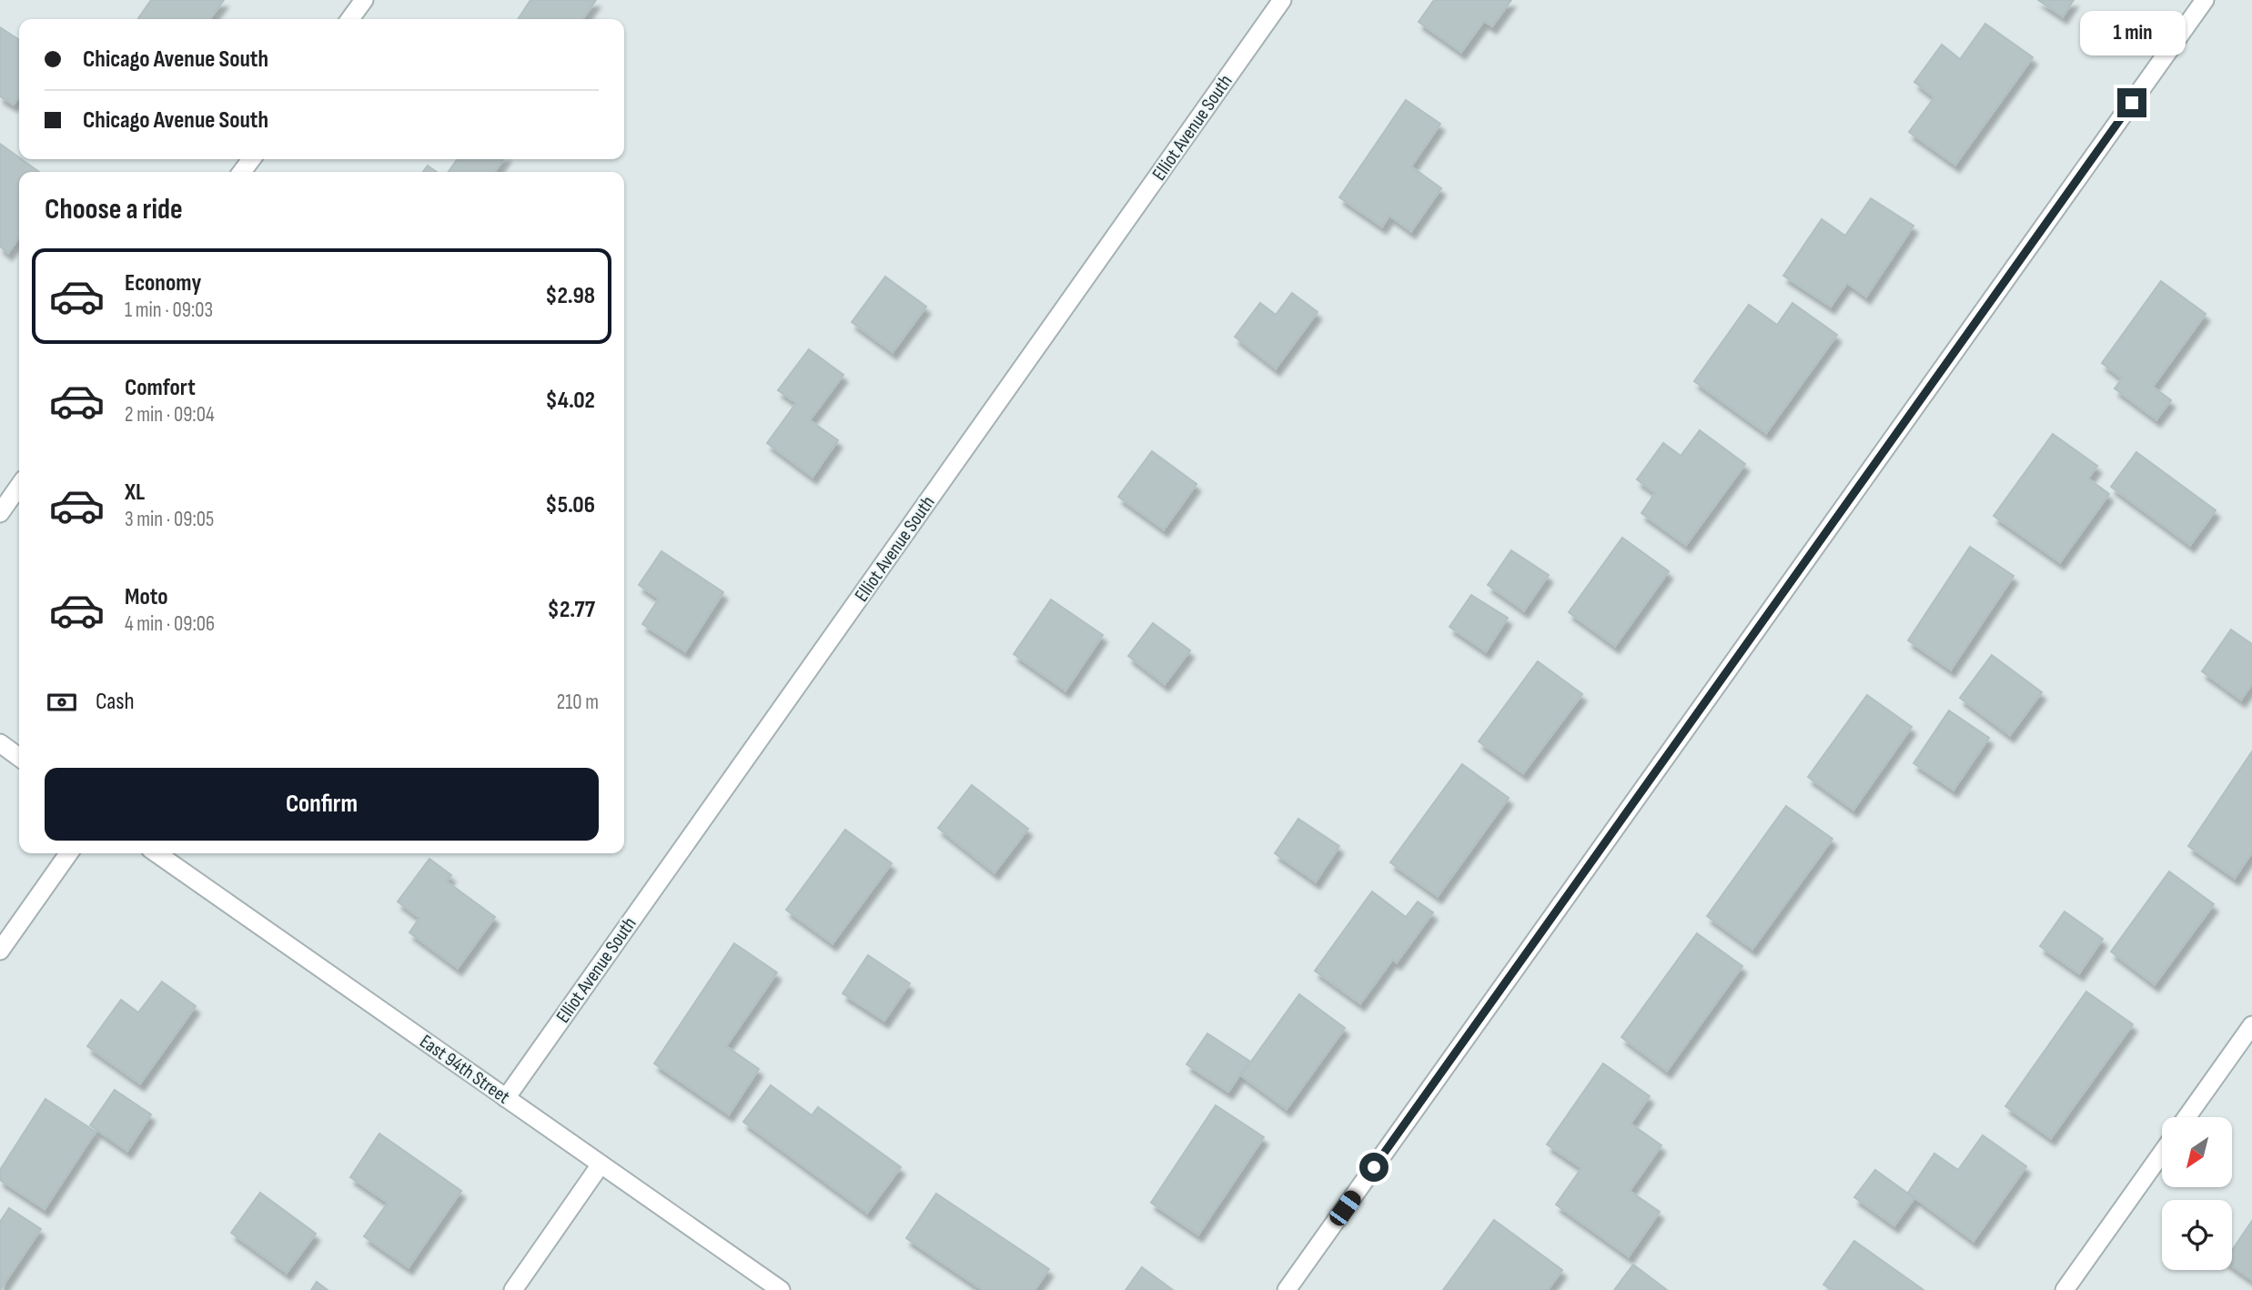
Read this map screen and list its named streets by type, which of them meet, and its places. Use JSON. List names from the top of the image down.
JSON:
{
  "streets": {
    "street": ["Elliot Avenue South", "East 94th Street"]
  },
  "crossings": [
    ["Elliot Avenue South", "East 94th Street"]
  ],
  "north": "bottom left",
  "page": {
    "bubble": "1 min",
    "banner": ["Chicago Avenue South", "Chicago Avenue South"],
    "heading": "Choose a ride",
    "list": [
      {
        "name": "Economy",
        "note": "1 min · 09:03",
        "value": "$2.98"
      },
      {
        "name": "Comfort",
        "note": "2 min · 09:04",
        "value": "$4.02"
      },
      {
        "name": "XL",
        "note": "3 min · 09:05",
        "value": "$5.06"
      },
      {
        "name": "Moto",
        "note": "4 min · 09:06",
        "value": "$2.77"
      }
    ],
    "pay": ["Cash", "210 m"],
    "buttons": "Confirm"
  }
}
